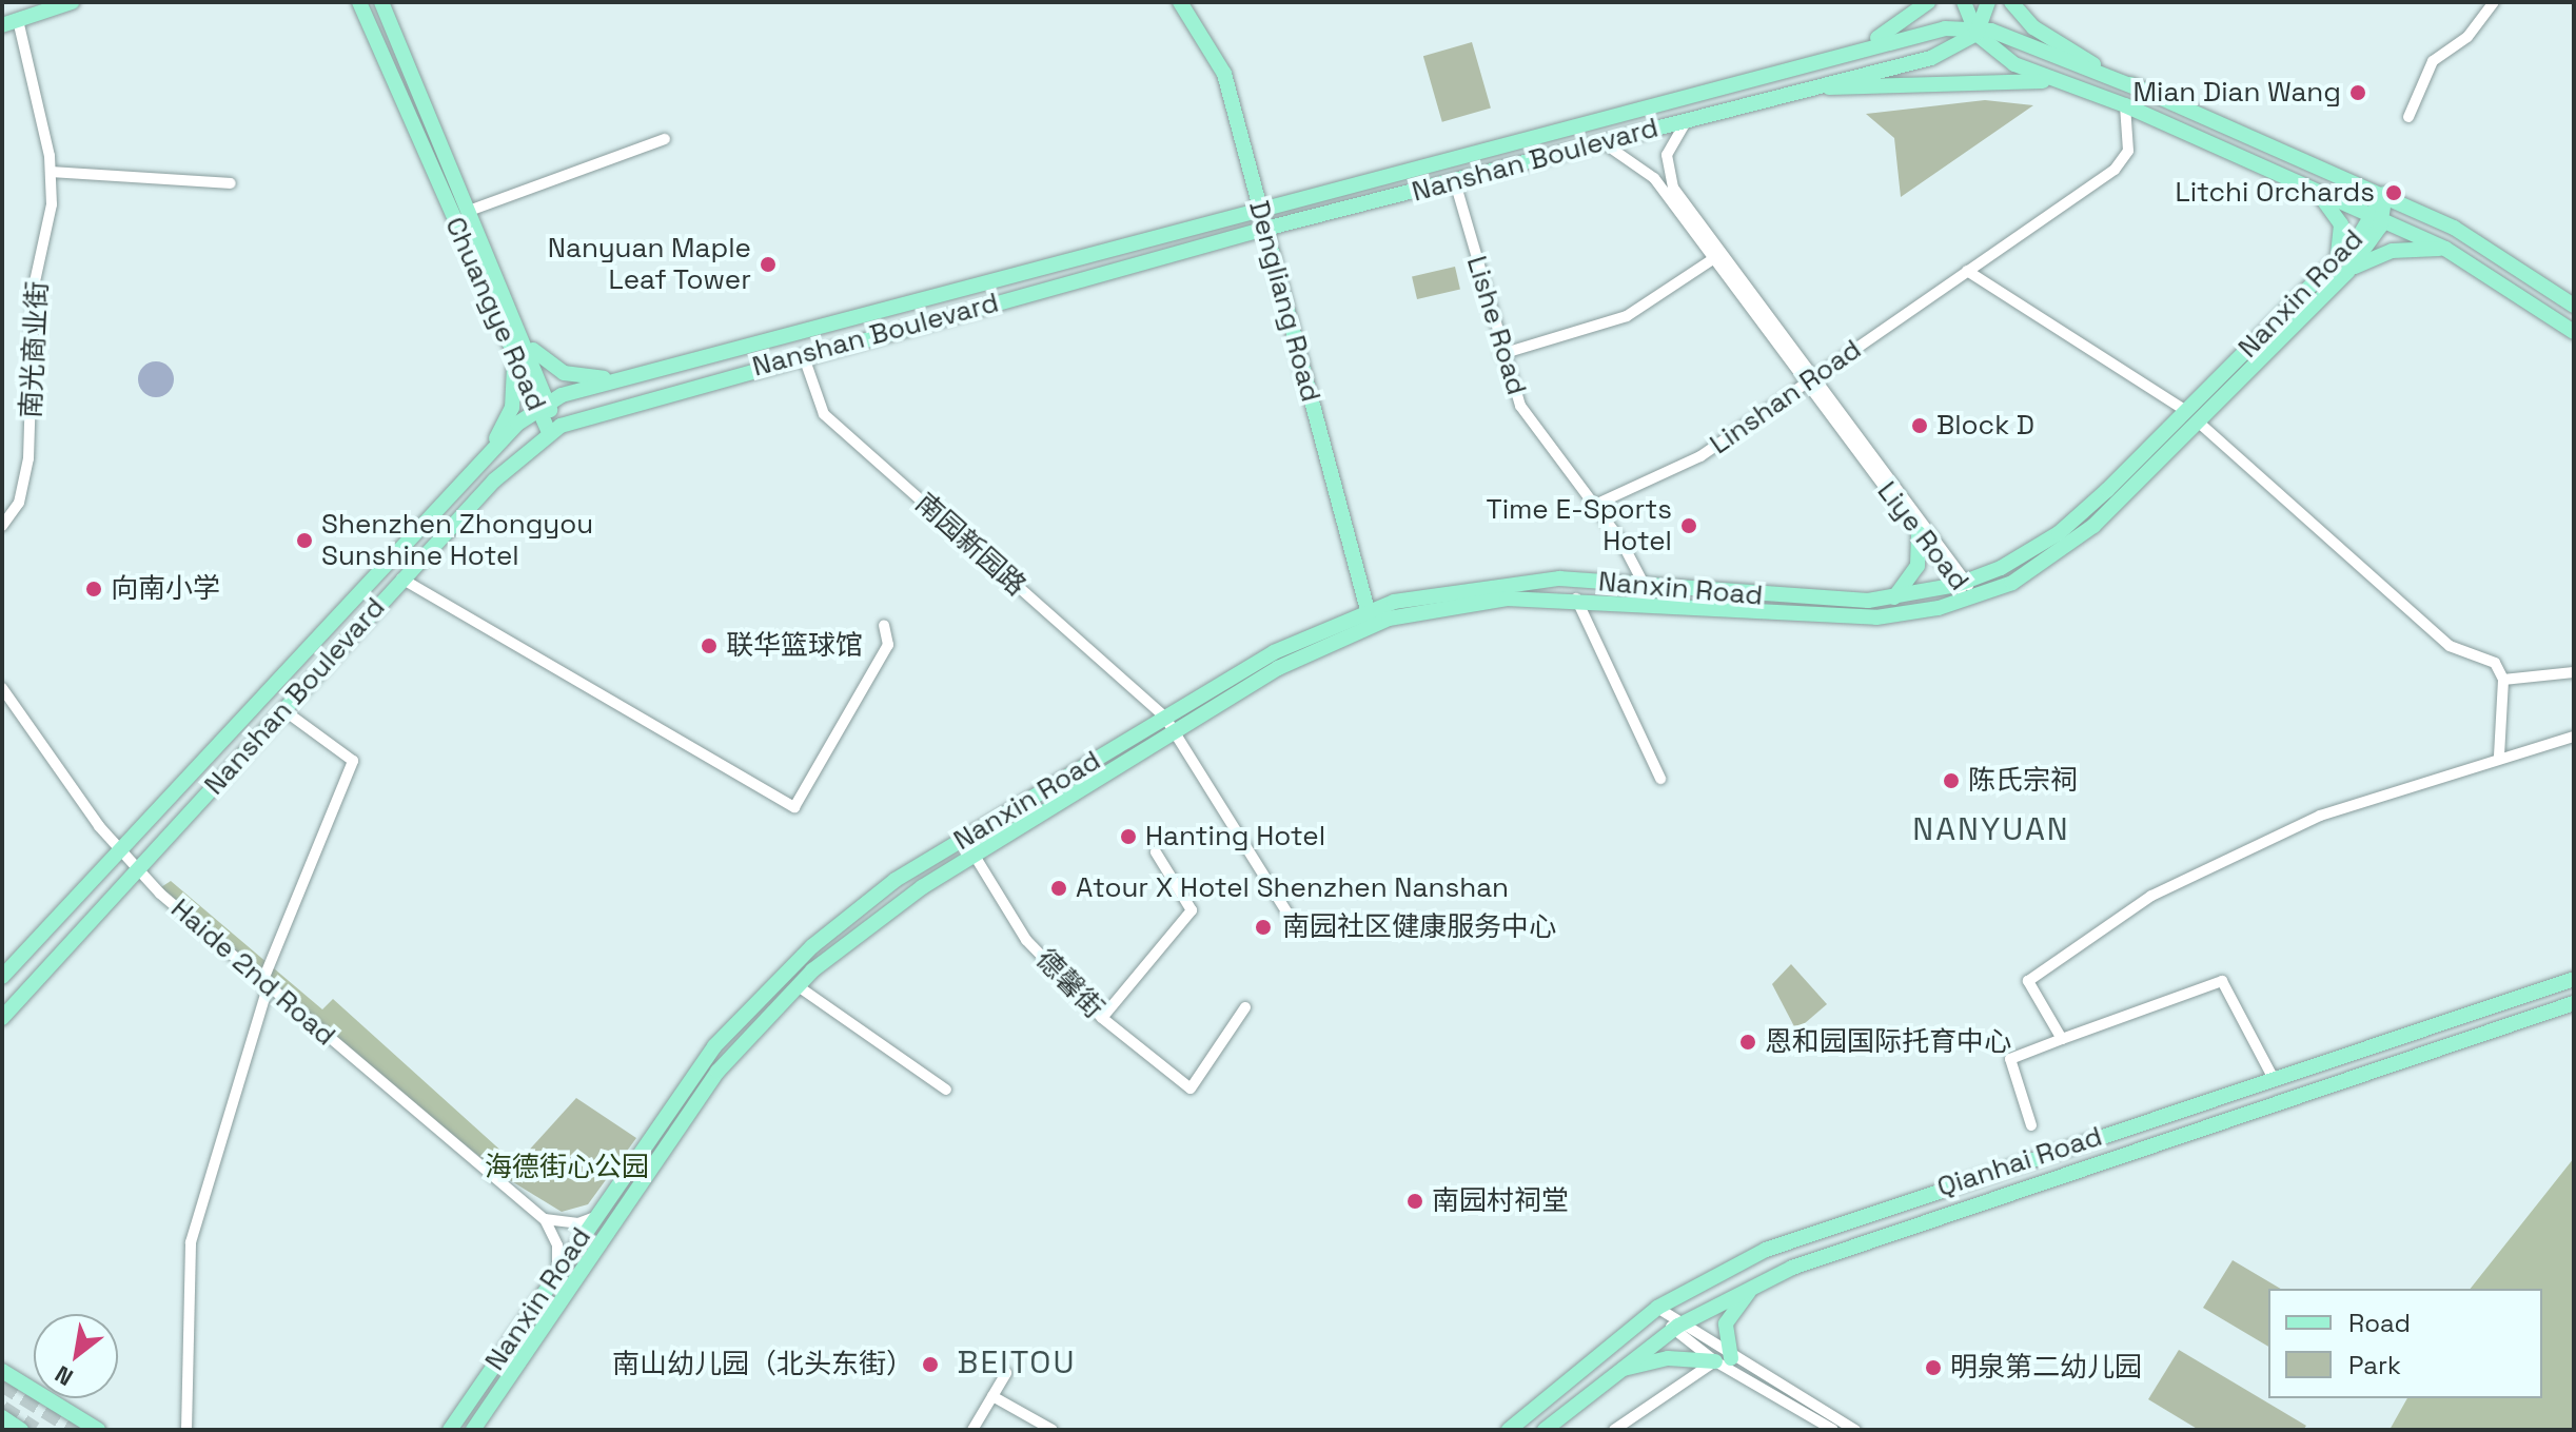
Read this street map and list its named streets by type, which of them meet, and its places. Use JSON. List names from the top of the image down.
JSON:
{
  "streets": {
    "main road": [
      "Nanshan Boulevard",
      "Nanxin Road",
      "Dengliang Road",
      "Chuangye Road",
      "Qianhai Road"
    ],
    "street": [
      "Lishe Road",
      "南光商业街",
      "Linshan Road",
      "Liye Road",
      "南园新园路",
      "Haide 2nd Road",
      "德馨街"
    ]
  },
  "crossings": [
    ["Nanshan Boulevard", "Dengliang Road"],
    ["Nanshan Boulevard", "Chuangye Road"],
    ["Nanshan Boulevard", "Lishe Road"],
    ["Nanshan Boulevard", "Liye Road"],
    ["Nanshan Boulevard", "南园新园路"],
    ["Nanshan Boulevard", "Haide 2nd Road"],
    ["Nanxin Road", "Dengliang Road"],
    ["Nanxin Road", "Lishe Road"],
    ["Nanxin Road", "Liye Road"],
    ["Nanxin Road", "南园新园路"],
    ["Nanxin Road", "德馨街"],
    ["Lishe Road", "Linshan Road"],
    ["Linshan Road", "Liye Road"]
  ],
  "districts": ["NANYUAN", "BEITOU"],
  "parks": ["海德街心公园"],
  "places": [
    "Mian Dian Wang",
    "Litchi Orchards",
    "Nanyuan Maple Leaf Tower",
    "Block D",
    "Time E-Sports Hotel",
    "Shenzhen Zhongyou Sunshine Hotel",
    "向南小学",
    "联华篮球馆",
    "陈氏宗祠",
    "Hanting Hotel",
    "Atour X Hotel Shenzhen Nanshan",
    "南园社区健康服务中心",
    "恩和园国际托育中心",
    "南园村祠堂",
    "南山幼儿园（北头东街）",
    "明泉第二幼儿园"
  ],
  "legend": ["Road", "Park"],
  "north": "bottom left"
}
